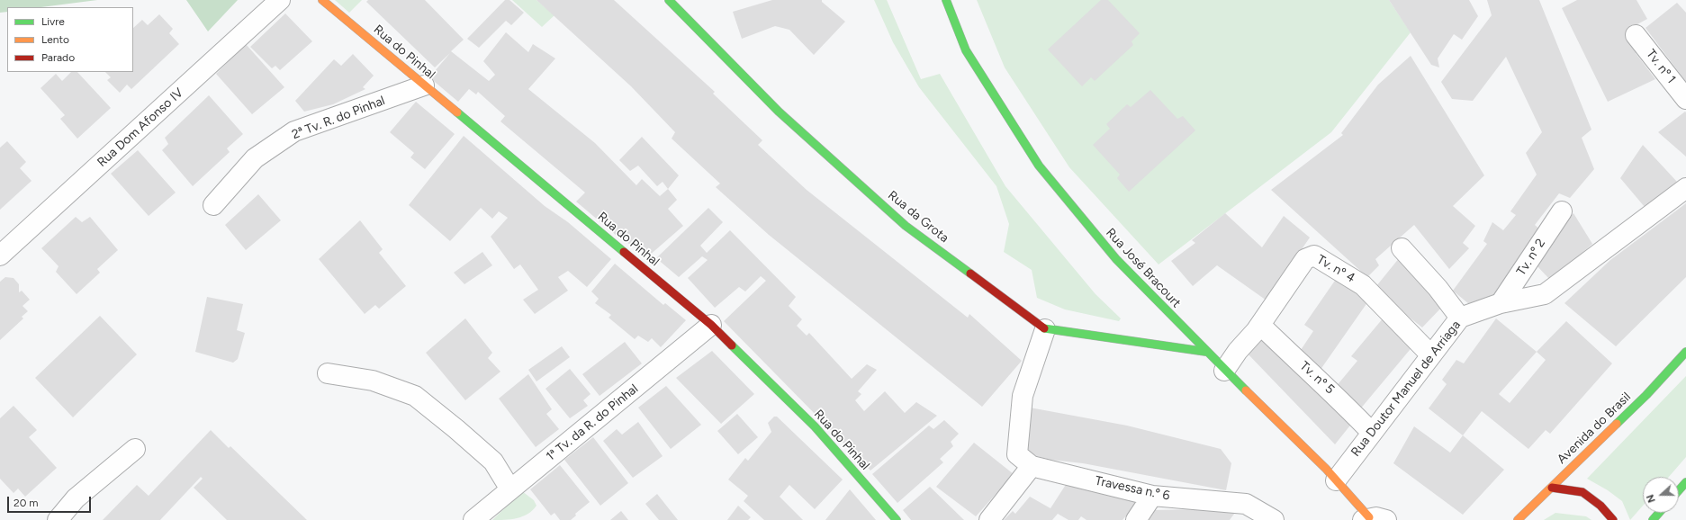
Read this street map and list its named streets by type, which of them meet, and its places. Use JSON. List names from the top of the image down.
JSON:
{
  "streets": {
    "street": [
      "Rua do Pinhal",
      "Tv. nº 1",
      "2ª Tv. R. do Pinhal",
      "Rua Dom Afonso IV",
      "Rua da Grota",
      "Tv. nº 2",
      "Rua José Bracourt",
      "Tv. nº 4",
      "Tv. nº 5",
      "Rua Doutor Manuel de Arriaga",
      "1ª Tv. da R. do Pinhal",
      "Avenida do Brasil",
      "Travessa n.º 6"
    ]
  },
  "crossings": [
    ["Rua do Pinhal", "2ª Tv. R. do Pinhal"],
    ["Rua do Pinhal", "1ª Tv. da R. do Pinhal"],
    ["Rua da Grota", "Rua José Bracourt"],
    ["Tv. nº 2", "Rua Doutor Manuel de Arriaga"],
    ["Rua José Bracourt", "Tv. nº 4"],
    ["Rua José Bracourt", "Rua Doutor Manuel de Arriaga"],
    ["Tv. nº 4", "Tv. nº 5"],
    ["Tv. nº 4", "Rua Doutor Manuel de Arriaga"],
    ["Tv. nº 5", "Rua Doutor Manuel de Arriaga"]
  ],
  "legend": ["Livre", "Lento", "Parado"],
  "scale_bar": "20 m",
  "north": "left"
}
